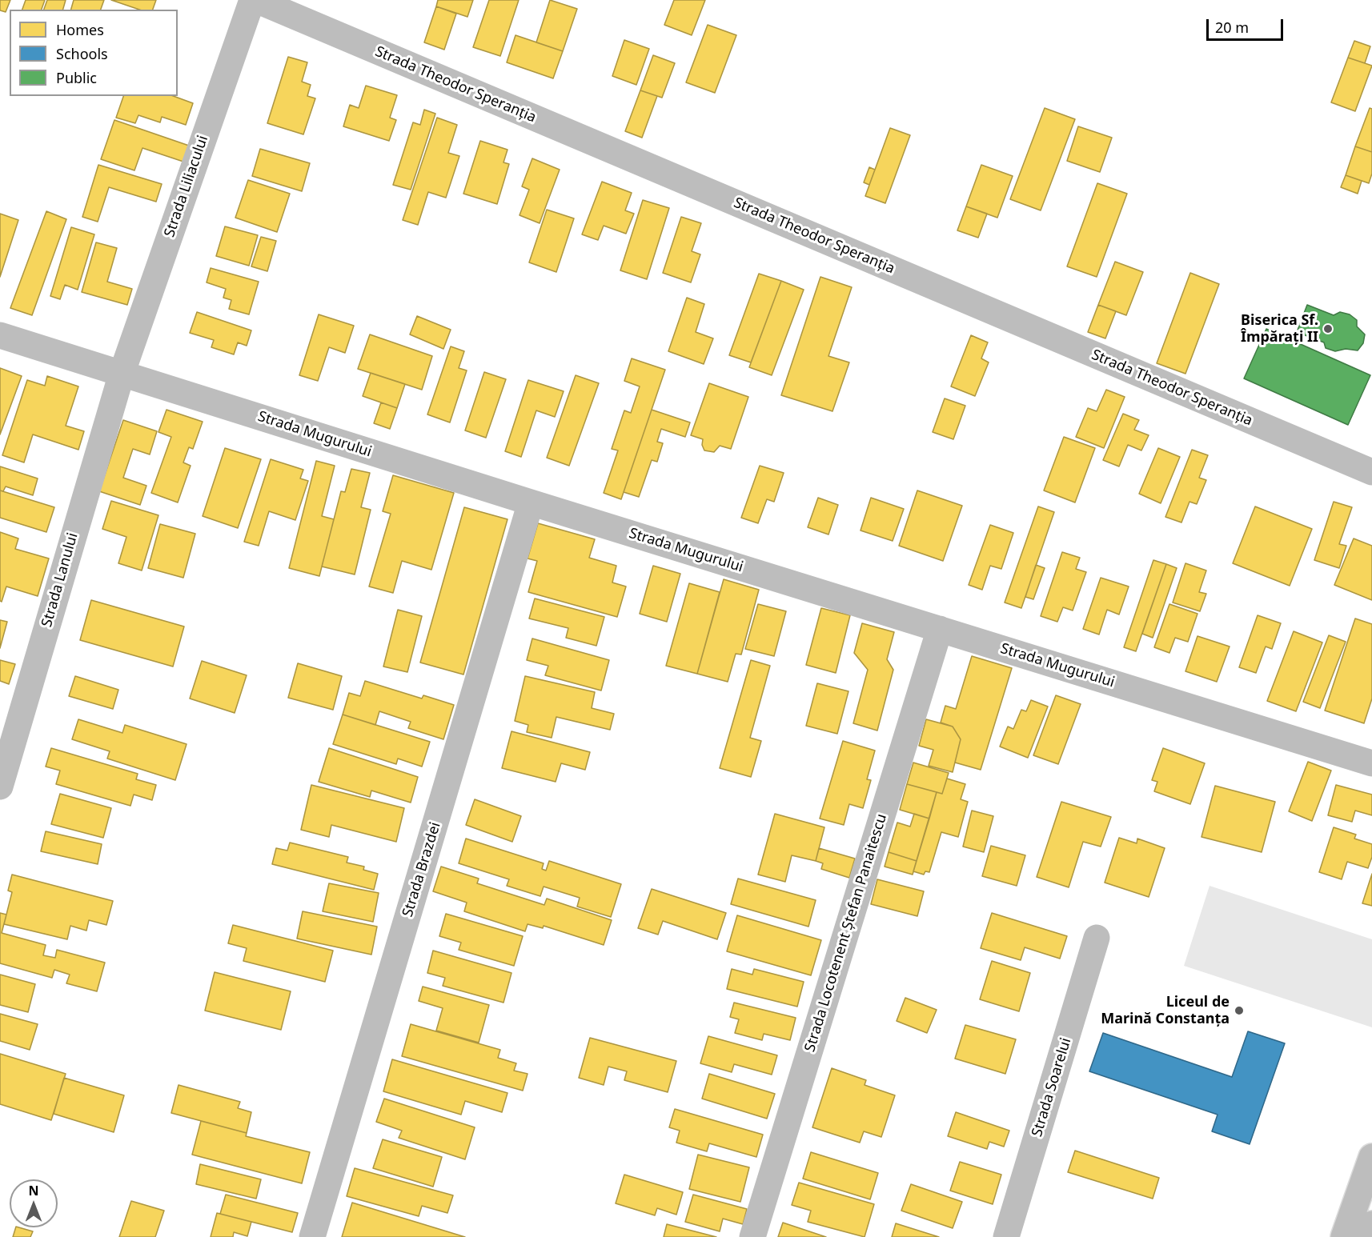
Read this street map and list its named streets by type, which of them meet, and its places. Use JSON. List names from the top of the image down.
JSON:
{
  "streets": {
    "street": [
      "Strada Theodor Speranția",
      "Strada Liliacului",
      "Strada Mugurului",
      "Strada Lanului",
      "Strada Brazdei",
      "Strada Locotenent Ștefan Panaitescu",
      "Strada Soarelui"
    ]
  },
  "crossings": [
    ["Strada Liliacului", "Strada Mugurului"],
    ["Strada Liliacului", "Strada Lanului"],
    ["Strada Mugurului", "Strada Lanului"],
    ["Strada Mugurului", "Strada Brazdei"],
    ["Strada Mugurului", "Strada Locotenent Ștefan Panaitescu"]
  ],
  "places": ["Biserica Sf. Împărați II", "Liceul de Marină Constanța"],
  "legend": ["Homes", "Schools", "Public"],
  "scale_bar": "20 m",
  "north": "top"
}
